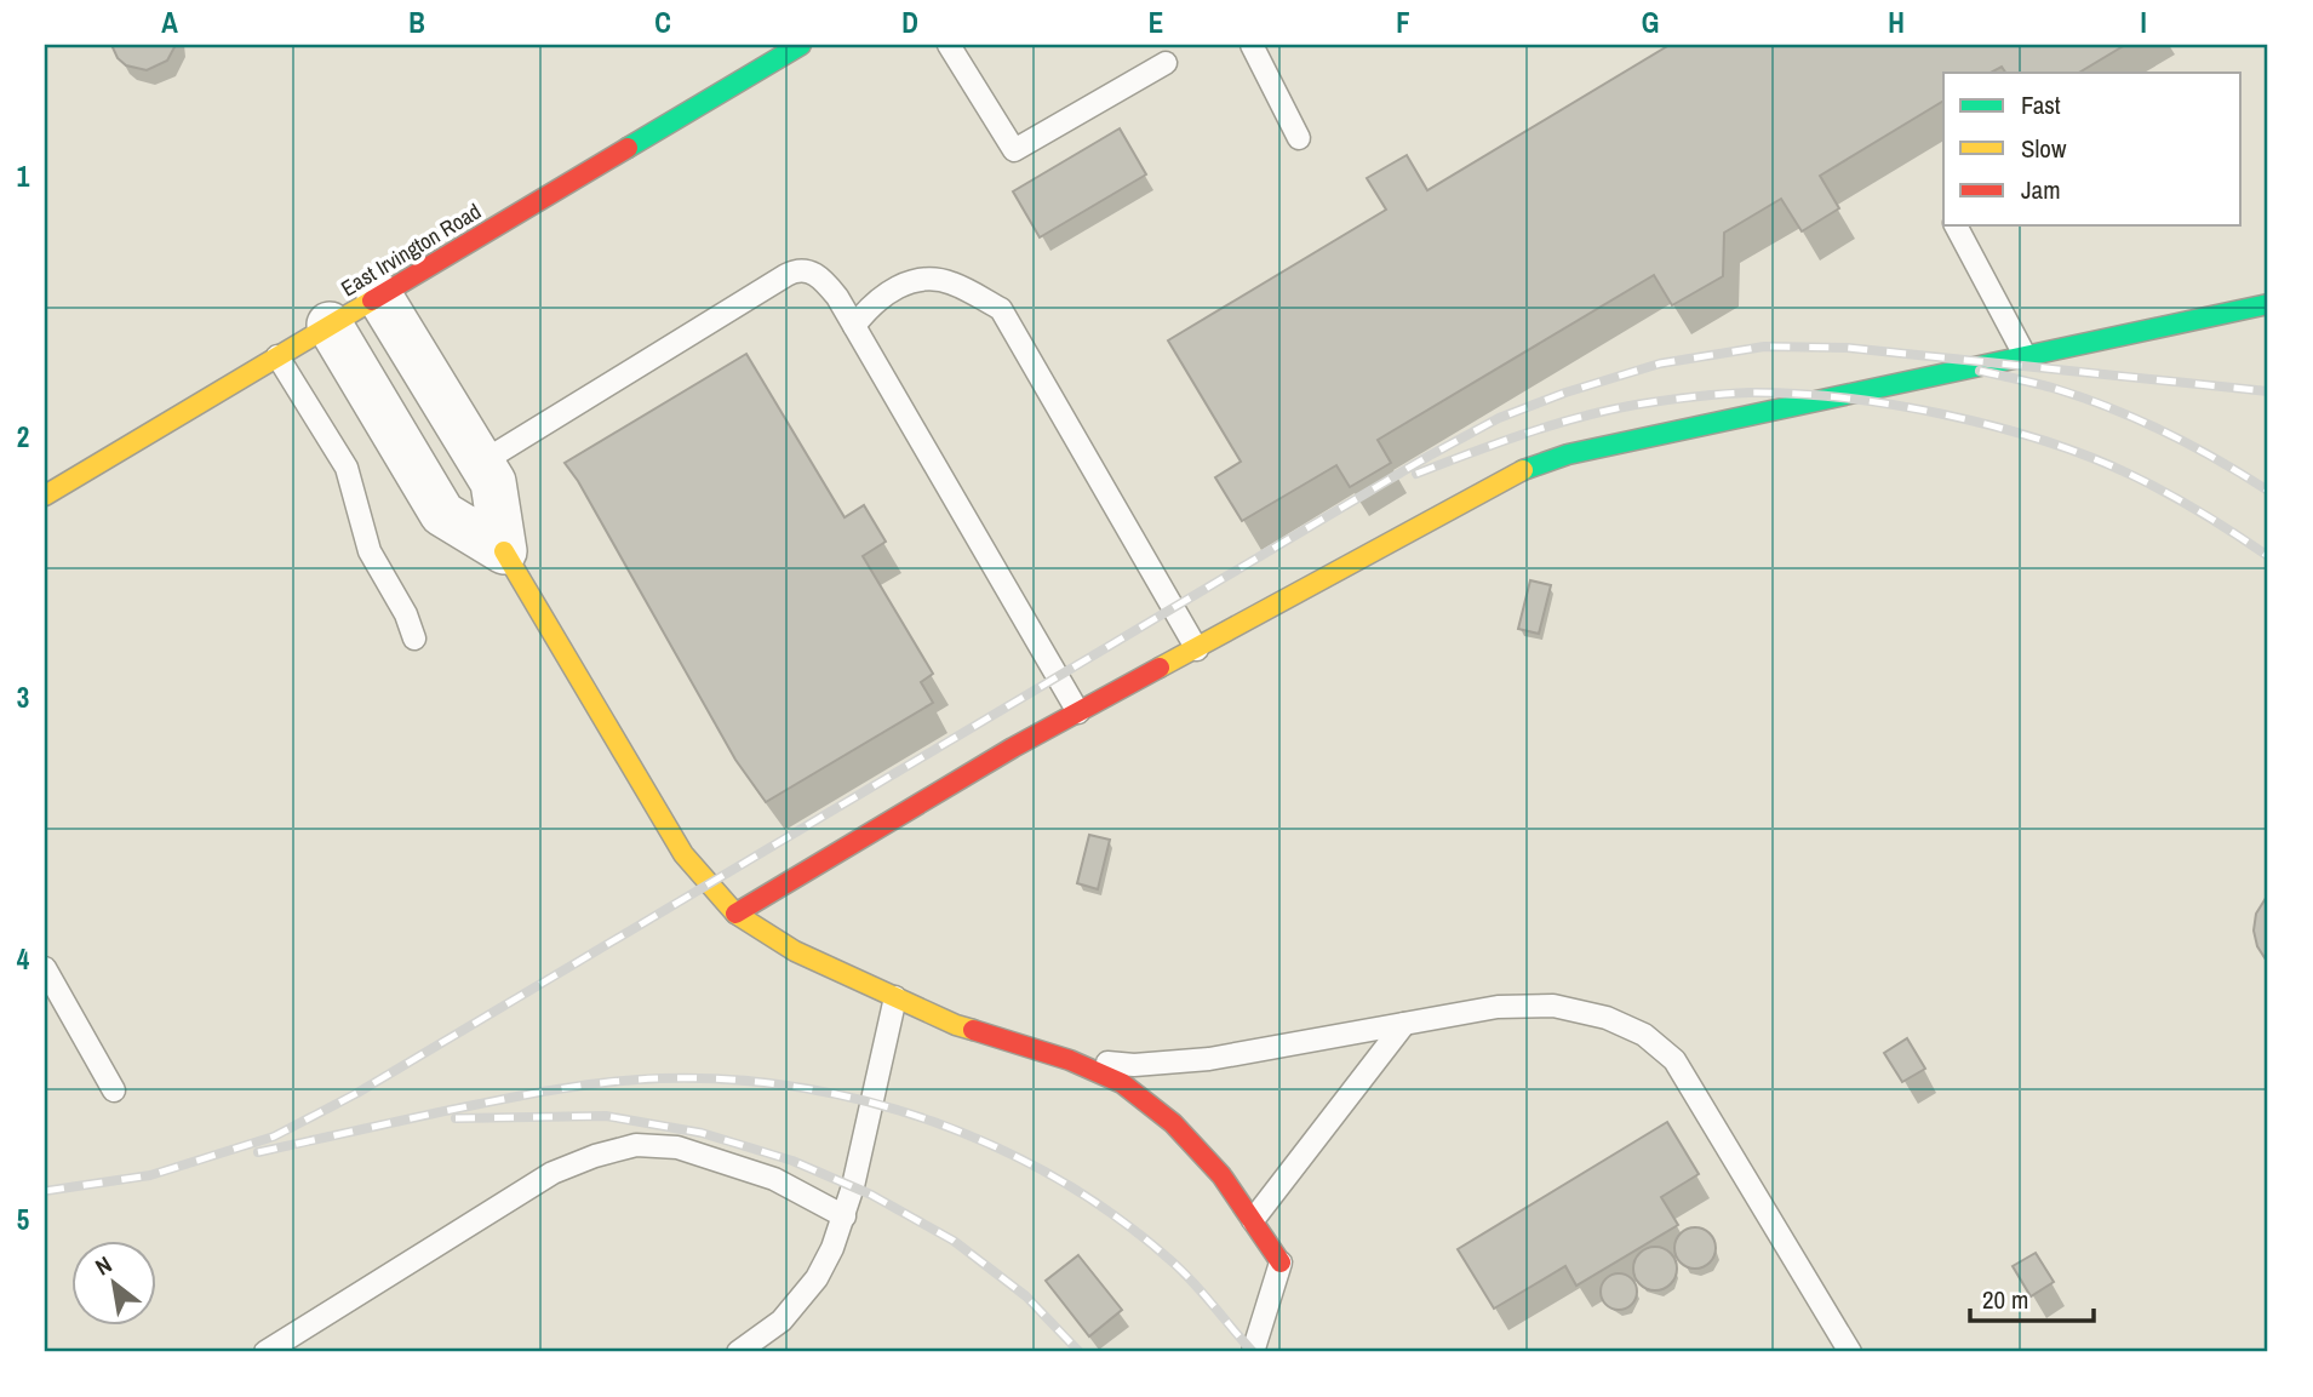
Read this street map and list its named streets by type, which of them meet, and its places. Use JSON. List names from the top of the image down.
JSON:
{
  "streets": {
    "street": ["East Irvington Road"]
  },
  "legend": ["Fast", "Slow", "Jam"],
  "scale_bar": "20 m",
  "north": "top left",
  "grid": {
    "columns": [
      "A",
      "B",
      "C",
      "D",
      "E",
      "F",
      "G",
      "H",
      "I"
    ],
    "rows": [
      "1",
      "2",
      "3",
      "4",
      "5"
    ]
  }
}
